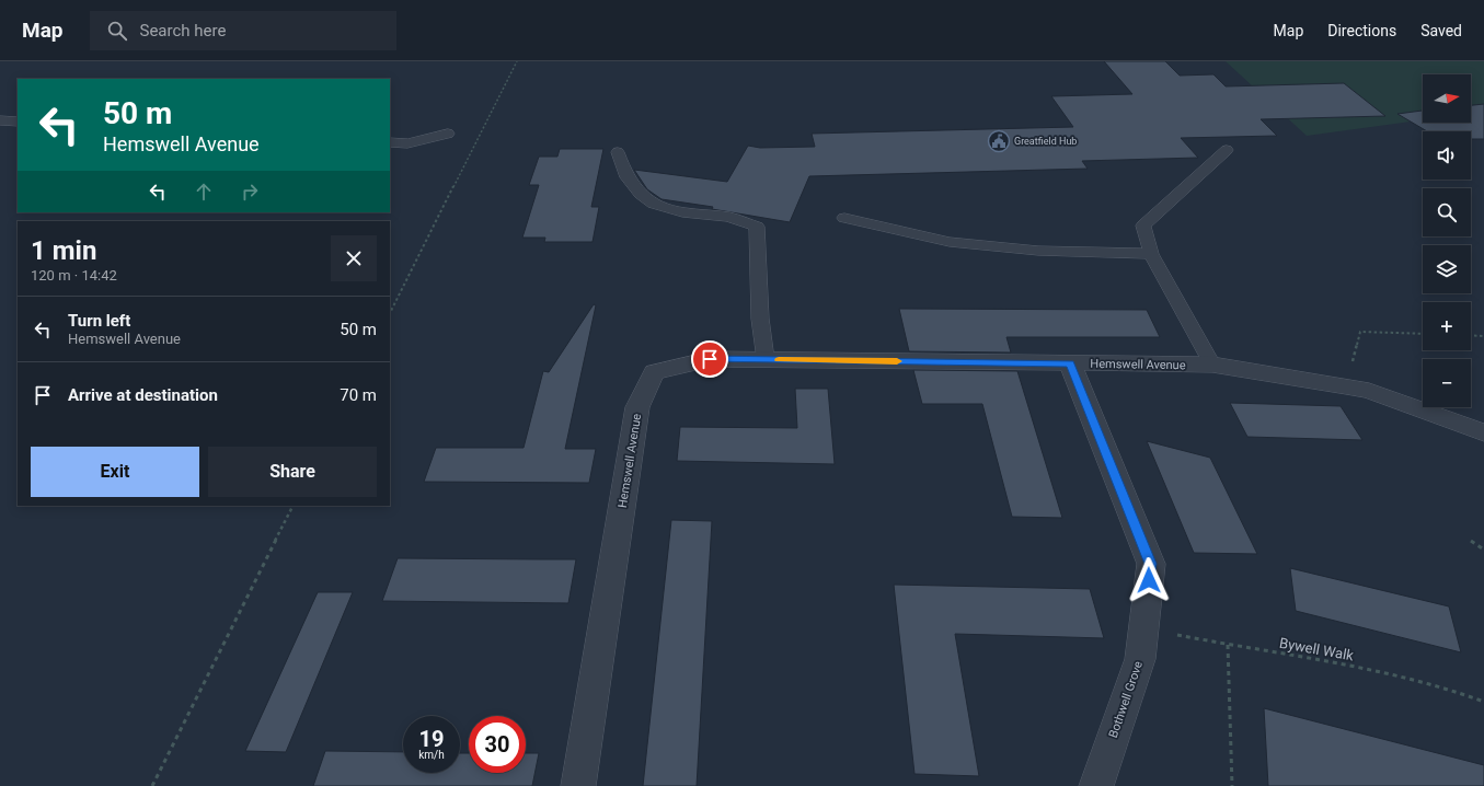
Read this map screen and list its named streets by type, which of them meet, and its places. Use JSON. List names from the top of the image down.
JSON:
{
  "streets": {
    "street": ["Hemswell Avenue", "Bothwell Grove"],
    "path": ["Bywell Walk"]
  },
  "crossings": [
    ["Hemswell Avenue", "Bothwell Grove"],
    ["Bywell Walk", "Bothwell Grove"]
  ],
  "places": {
    "public building": ["Greatfield Hub"]
  },
  "north": "right",
  "page": {
    "header": "Map",
    "search": "Search here",
    "nav": ["Map", "Directions", "Saved"],
    "map_buttons": ["+", "−"],
    "turn": ["50 m", "Hemswell Avenue"],
    "heading": ["1 min", "120 m · 14:42"],
    "list": [
      {
        "name": "Turn left",
        "note": "Hemswell Avenue",
        "value": "50 m"
      },
      {
        "name": "Arrive at destination",
        "value": "70 m"
      }
    ],
    "buttons": ["Exit", "Share"],
    "speed": "19 km/h",
    "limit": "30"
  }
}
